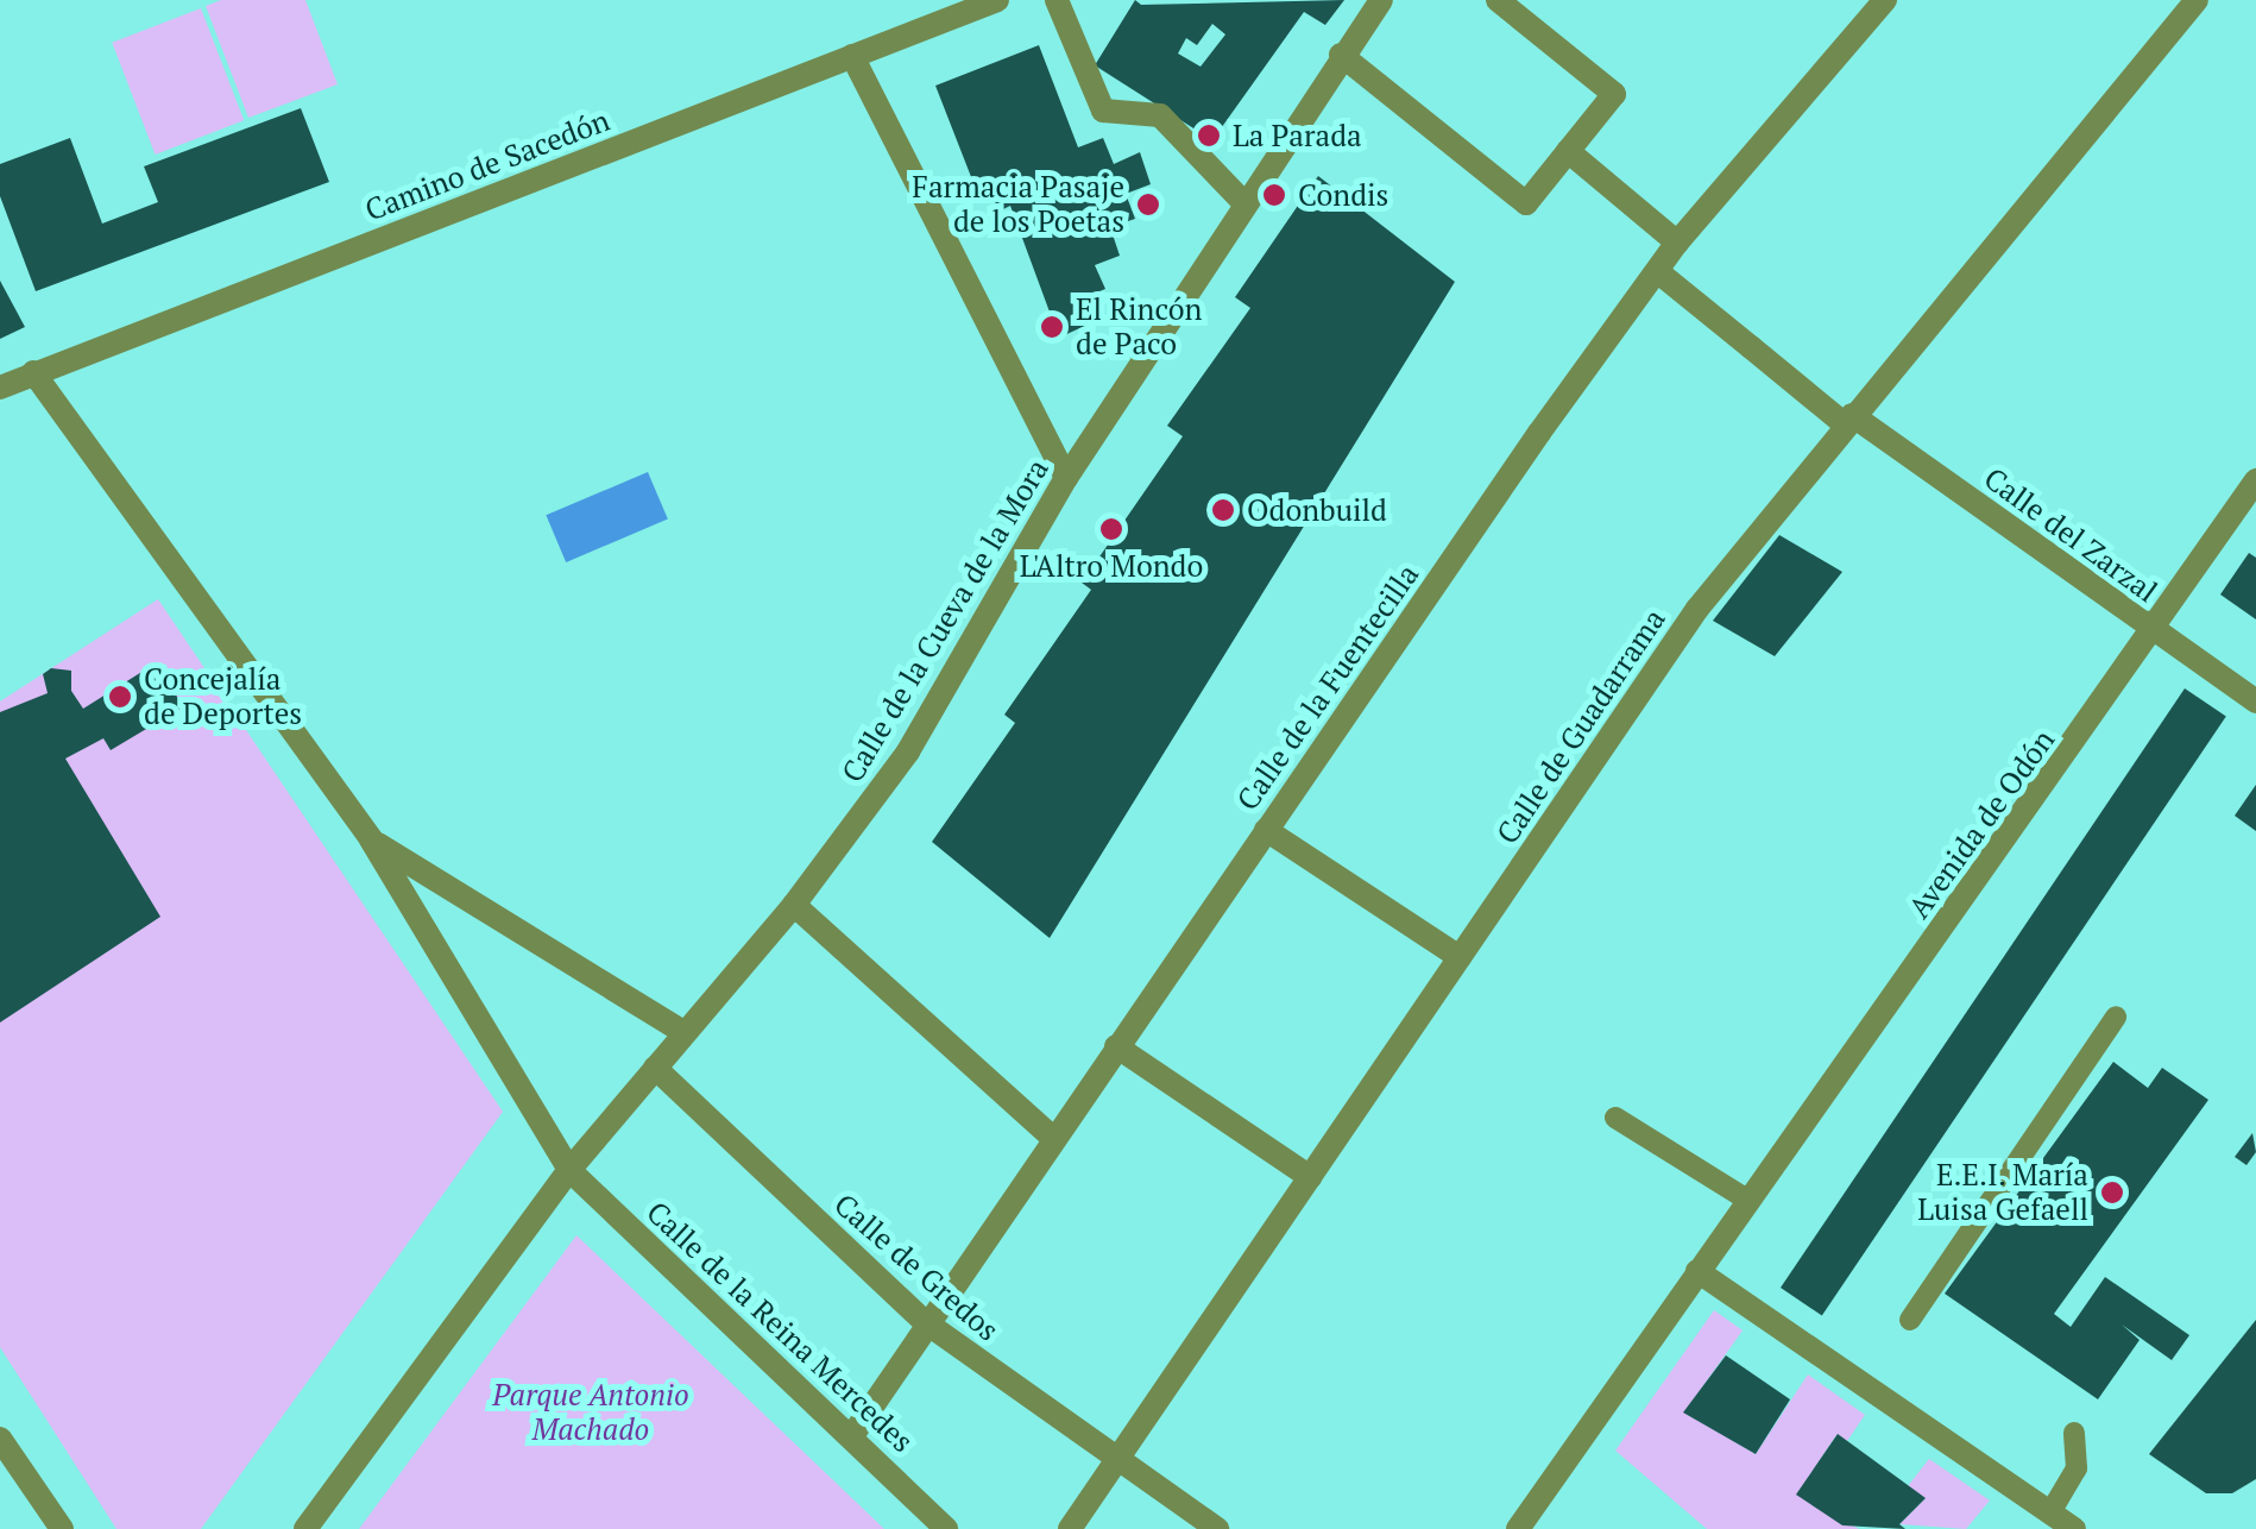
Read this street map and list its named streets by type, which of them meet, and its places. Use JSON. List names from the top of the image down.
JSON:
{
  "streets": {
    "street": [
      "Camino de Sacedón",
      "Calle del Zarzal",
      "Calle de la Cueva de la Mora",
      "Calle de la Fuentecilla",
      "Calle de Guadarrama",
      "Avenida de Odón",
      "Calle de Gredos",
      "Calle de la Reina Mercedes"
    ]
  },
  "crossings": [
    ["Camino de Sacedón", "Calle de la Reina Mercedes"],
    ["Calle del Zarzal", "Calle de la Fuentecilla"],
    ["Calle del Zarzal", "Calle de Guadarrama"],
    ["Calle del Zarzal", "Avenida de Odón"],
    ["Calle de la Cueva de la Mora", "Calle de Gredos"],
    ["Calle de la Cueva de la Mora", "Calle de la Reina Mercedes"],
    ["Calle de la Fuentecilla", "Calle de Gredos"],
    ["Calle de la Fuentecilla", "Calle de la Reina Mercedes"],
    ["Calle de Guadarrama", "Calle de Gredos"]
  ],
  "parks": ["Parque Antonio Machado"],
  "places": [
    "La Parada",
    "Condis",
    "Farmacia Pasaje de los Poetas",
    "El Rincón de Paco",
    "Odonbuild",
    "L'Altro Mondo",
    "Concejalía de Deportes",
    "E.E.I. María Luisa Gefaell"
  ]
}
